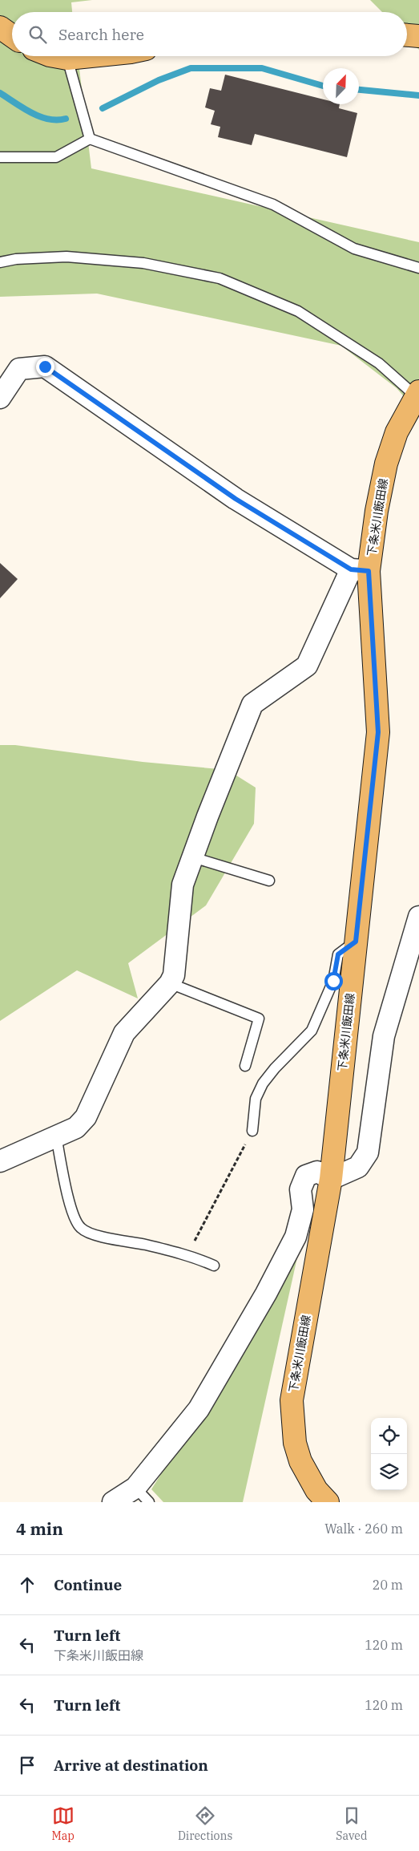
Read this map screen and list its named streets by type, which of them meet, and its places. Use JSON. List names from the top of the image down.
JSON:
{
  "streets": {
    "main road": ["下条米川飯田線"]
  },
  "north": "top right",
  "page": {
    "search": "Search here",
    "heading": ["4 min", "Walk · 260 m"],
    "list": [
      ["Continue", "20 m"],
      ["Turn left", "下条米川飯田線", "120 m"],
      ["Turn left", "120 m"],
      "Arrive at destination"
    ],
    "nav": ["Map", "Directions", "Saved"]
  }
}
